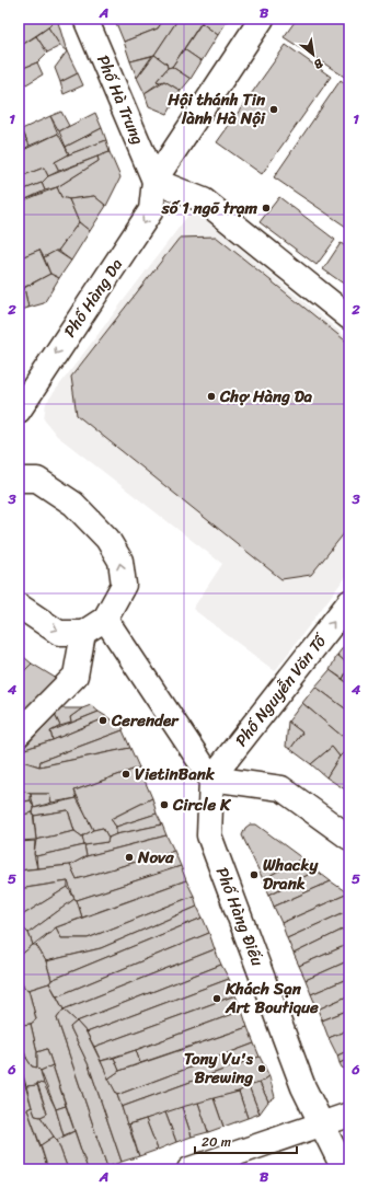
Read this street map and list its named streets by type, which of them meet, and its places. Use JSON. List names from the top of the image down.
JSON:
{
  "streets": {
    "street": [
      "Phố Hà Trung",
      "Phố Hàng Da",
      "Phố Nguyễn Văn Tố",
      "Phố Hàng Điếu"
    ]
  },
  "crossings": [
    ["Phố Hà Trung", "Phố Hàng Da"],
    ["Phố Nguyễn Văn Tố", "Phố Hàng Điếu"]
  ],
  "one_way": ["Phố Hàng Da", "Phố Nguyễn Văn Tố"],
  "places": [
    "Hội thánh Tin lành Hà Nội",
    "số 1 ngõ trạm",
    "Chợ Hàng Da",
    "Cerender",
    "VietinBank",
    "Circle K",
    "Nova",
    "Whacky Drank",
    "Khách Sạn Art Boutique",
    "Tony Vu's Brewing"
  ],
  "scale_bar": "20 m",
  "north": "bottom right",
  "grid": {
    "columns": ["A", "B"],
    "rows": [
      "1",
      "2",
      "3",
      "4",
      "5",
      "6"
    ]
  }
}
